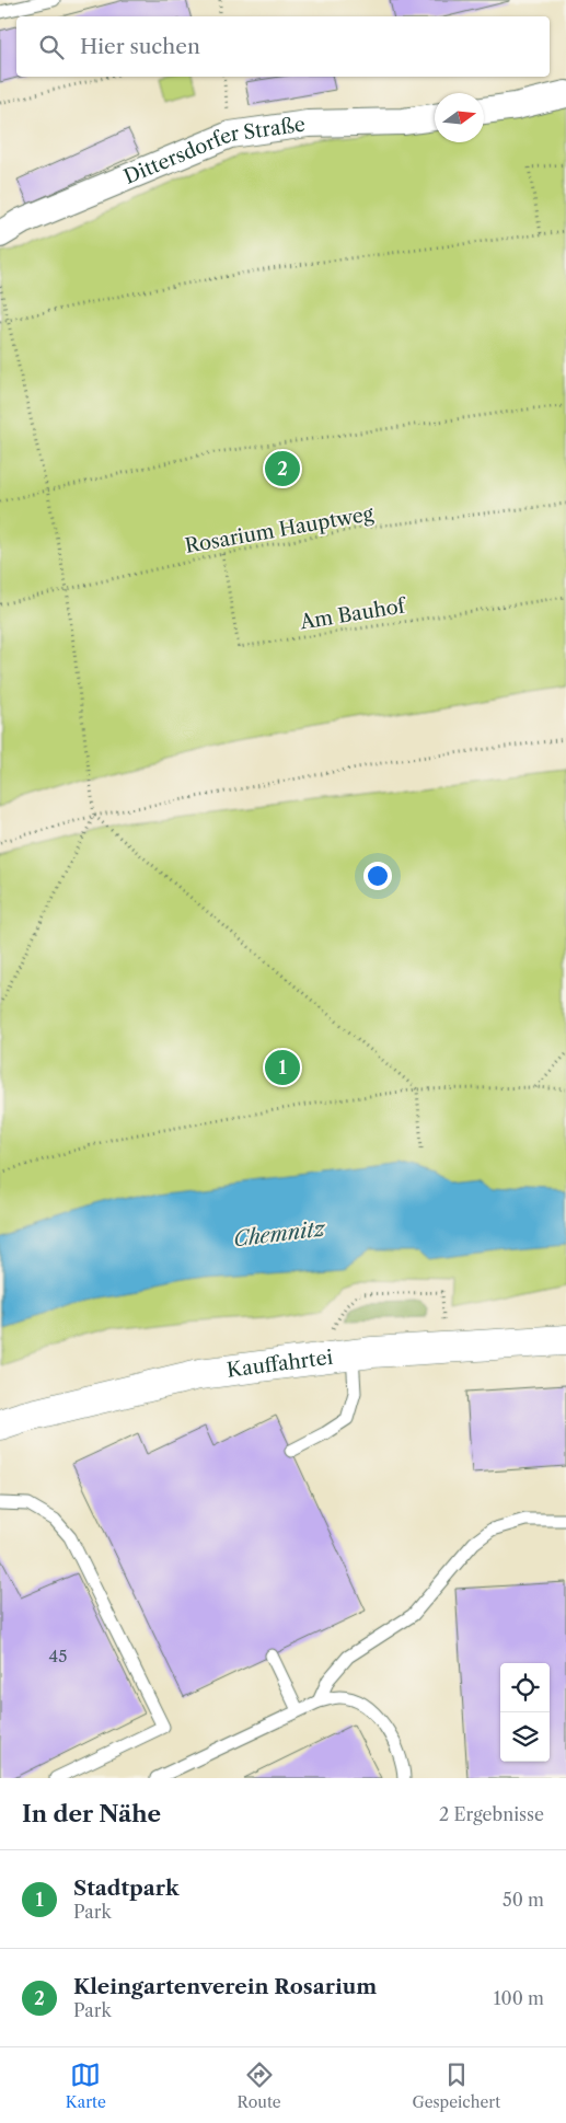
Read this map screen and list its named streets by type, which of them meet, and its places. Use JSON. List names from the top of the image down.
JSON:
{
  "streets": {
    "street": ["Dittersdorfer Straße", "Kauffahrtei"],
    "path": ["Rosarium Hauptweg", "Am Bauhof"]
  },
  "crossings": [
    ["Rosarium Hauptweg", "Am Bauhof"]
  ],
  "water": ["Chemnitz"],
  "house_numbers": ["45"],
  "north": "right",
  "page": {
    "search": "Hier suchen",
    "pins": ["2", "1"],
    "heading": ["In der Nähe", "2 Ergebnisse"],
    "list": [
      {
        "mark": "1",
        "name": "Stadtpark",
        "note": "Park",
        "value": "50 m"
      },
      {
        "mark": "2",
        "name": "Kleingartenverein Rosarium",
        "note": "Park",
        "value": "100 m"
      }
    ],
    "nav": ["Karte", "Route", "Gespeichert"]
  }
}
